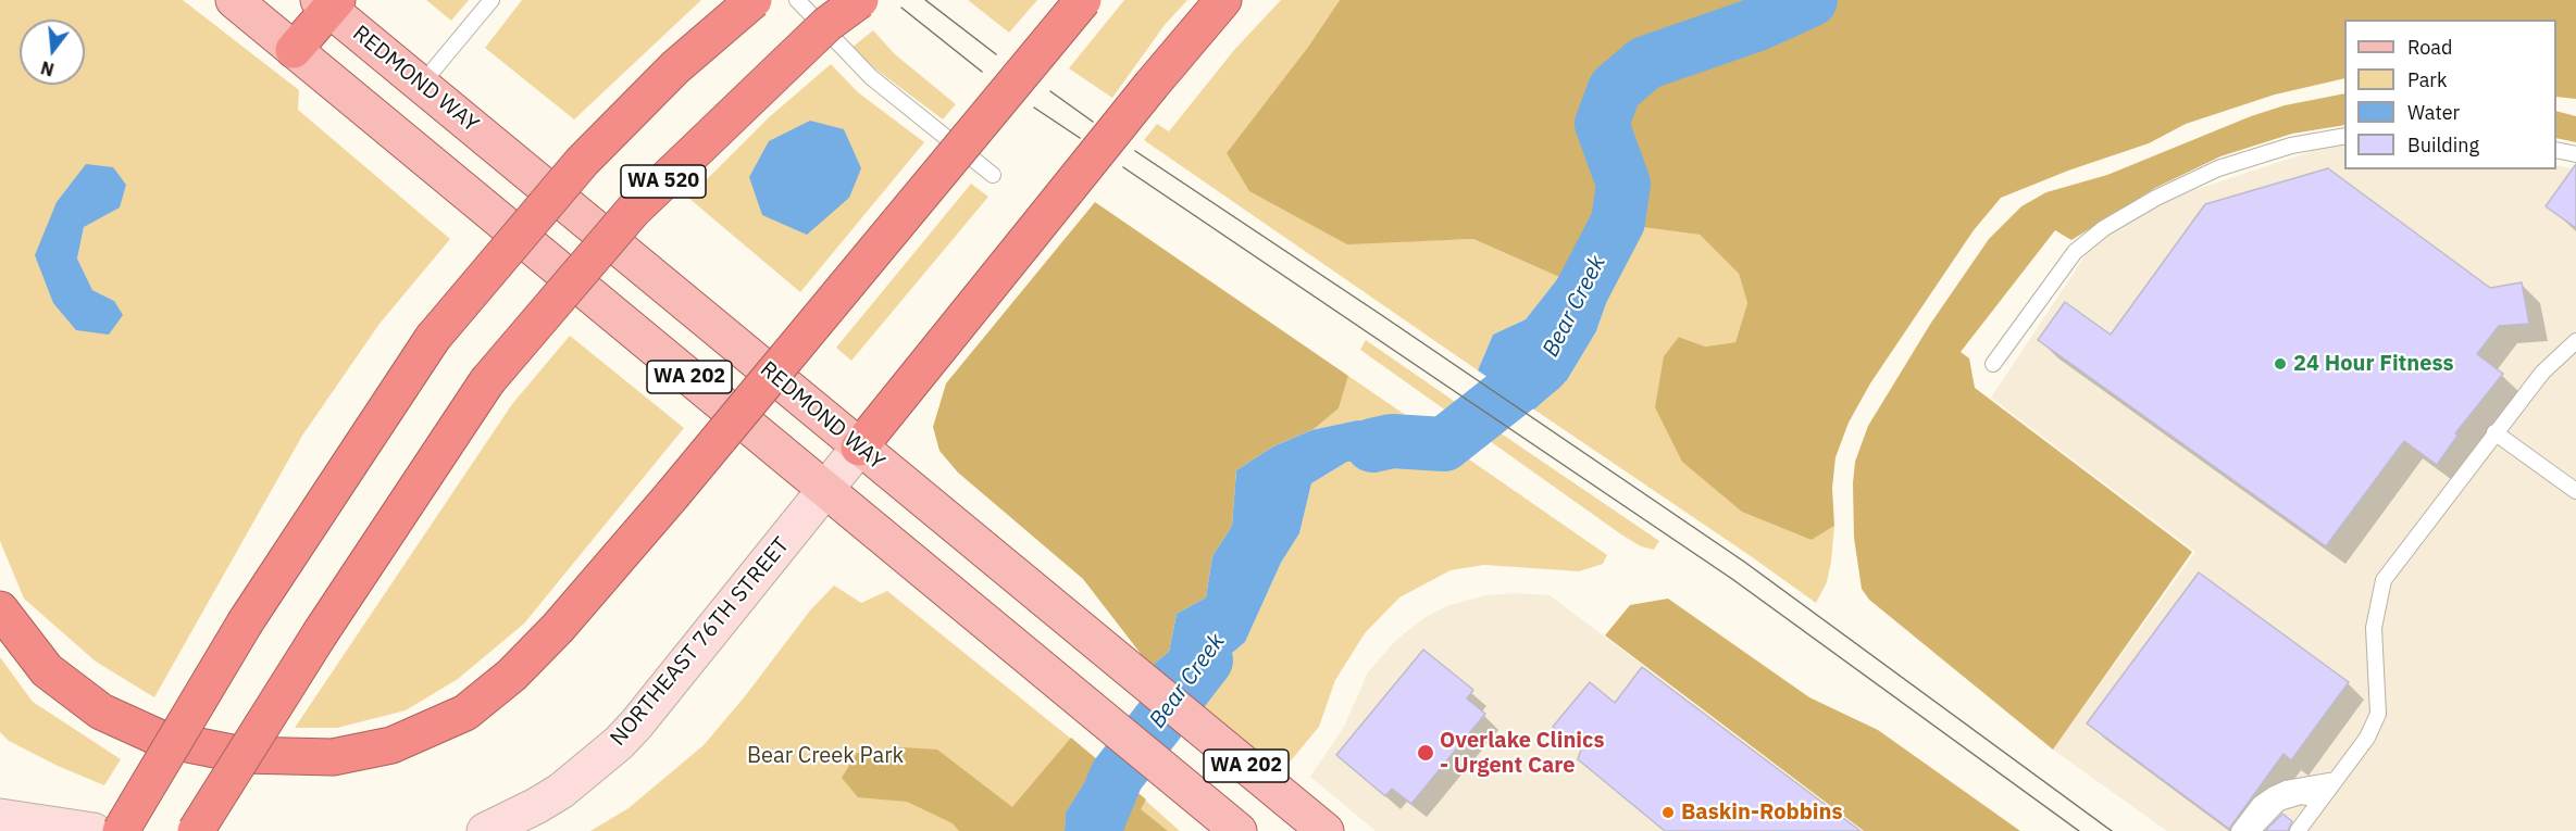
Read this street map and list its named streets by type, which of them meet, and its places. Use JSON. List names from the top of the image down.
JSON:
{
  "streets": {
    "highway": ["WA 520"],
    "main road": ["REDMOND WAY", "WA 202", "NORTHEAST 76TH STREET"]
  },
  "crossings": [
    ["REDMOND WAY", "NORTHEAST 76TH STREET"],
    ["WA 202", "NORTHEAST 76TH STREET"]
  ],
  "water": ["Bear Creek"],
  "parks": ["Bear Creek Park"],
  "places": ["24 Hour Fitness", "Overlake Clinics - Urgent Care", "Baskin-Robbins"],
  "legend": [
    "Road",
    "Park",
    "Water",
    "Building"
  ],
  "north": "bottom"
}
